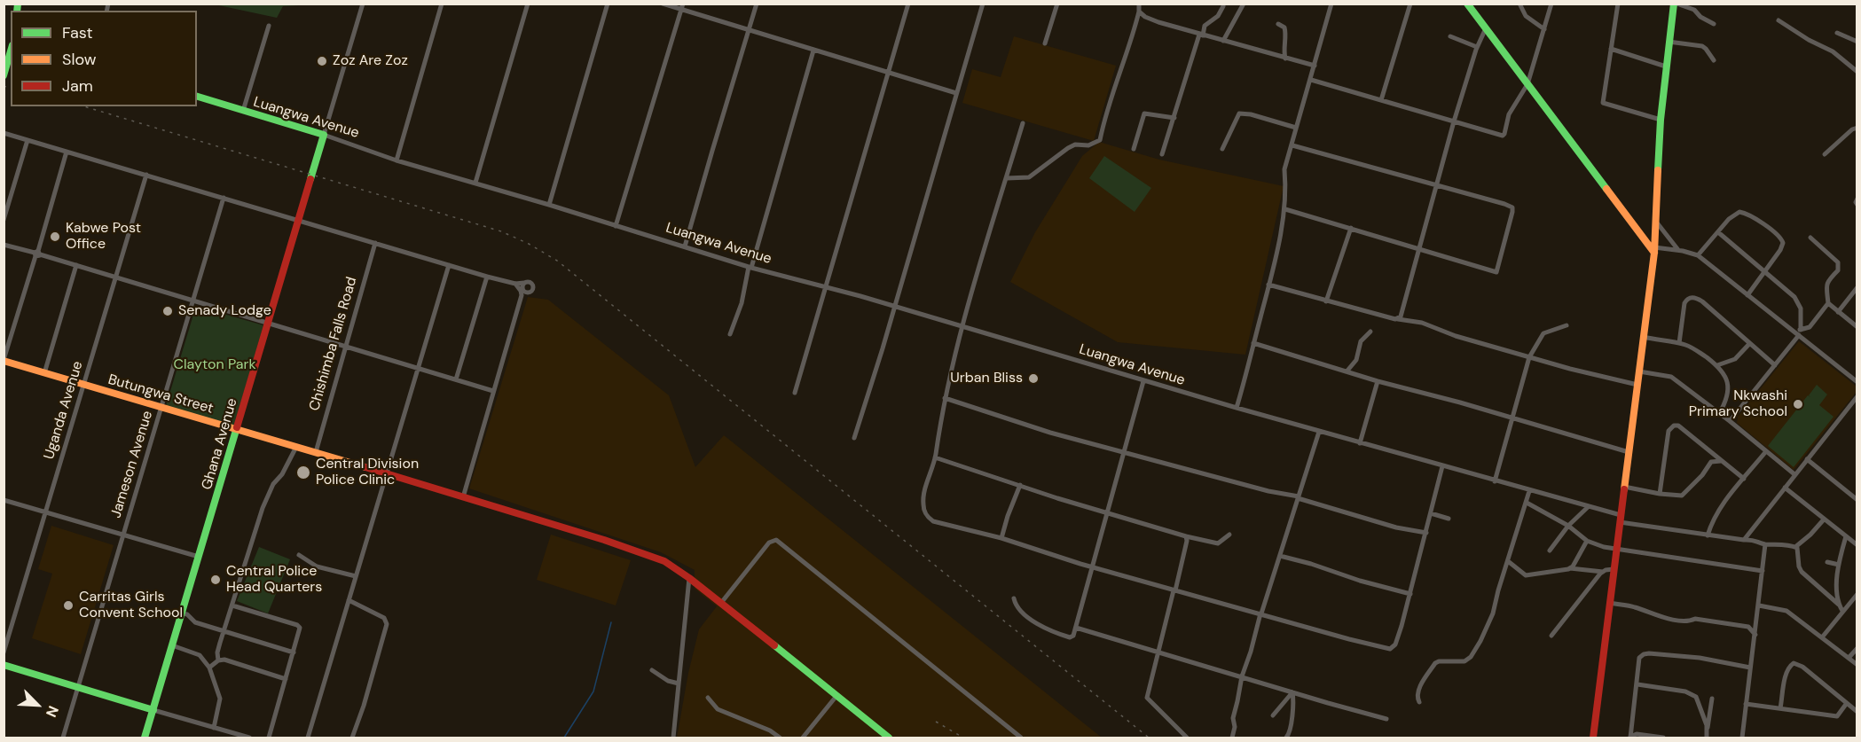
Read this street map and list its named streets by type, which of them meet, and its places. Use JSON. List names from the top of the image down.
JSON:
{
  "streets": {
    "main road": ["Luangwa Avenue", "Butungwa Street", "Ghana Avenue"],
    "street": ["Chishimba Falls Road", "Uganda Avenue", "Jameson Avenue"]
  },
  "crossings": [
    ["Luangwa Avenue", "Ghana Avenue"],
    ["Chishimba Falls Road", "Butungwa Street"],
    ["Butungwa Street", "Uganda Avenue"],
    ["Butungwa Street", "Ghana Avenue"],
    ["Butungwa Street", "Jameson Avenue"]
  ],
  "parks": ["Clayton Park"],
  "places": [
    "Zoz Are Zoz",
    "Kabwe Post Office",
    "Senady Lodge",
    "Urban Bliss",
    "Nkwashi Primary School",
    "Central Division Police Clinic",
    "Central Police Head Quarters",
    "Carritas Girls Convent School"
  ],
  "legend": ["Fast", "Slow", "Jam"],
  "north": "bottom right"
}
